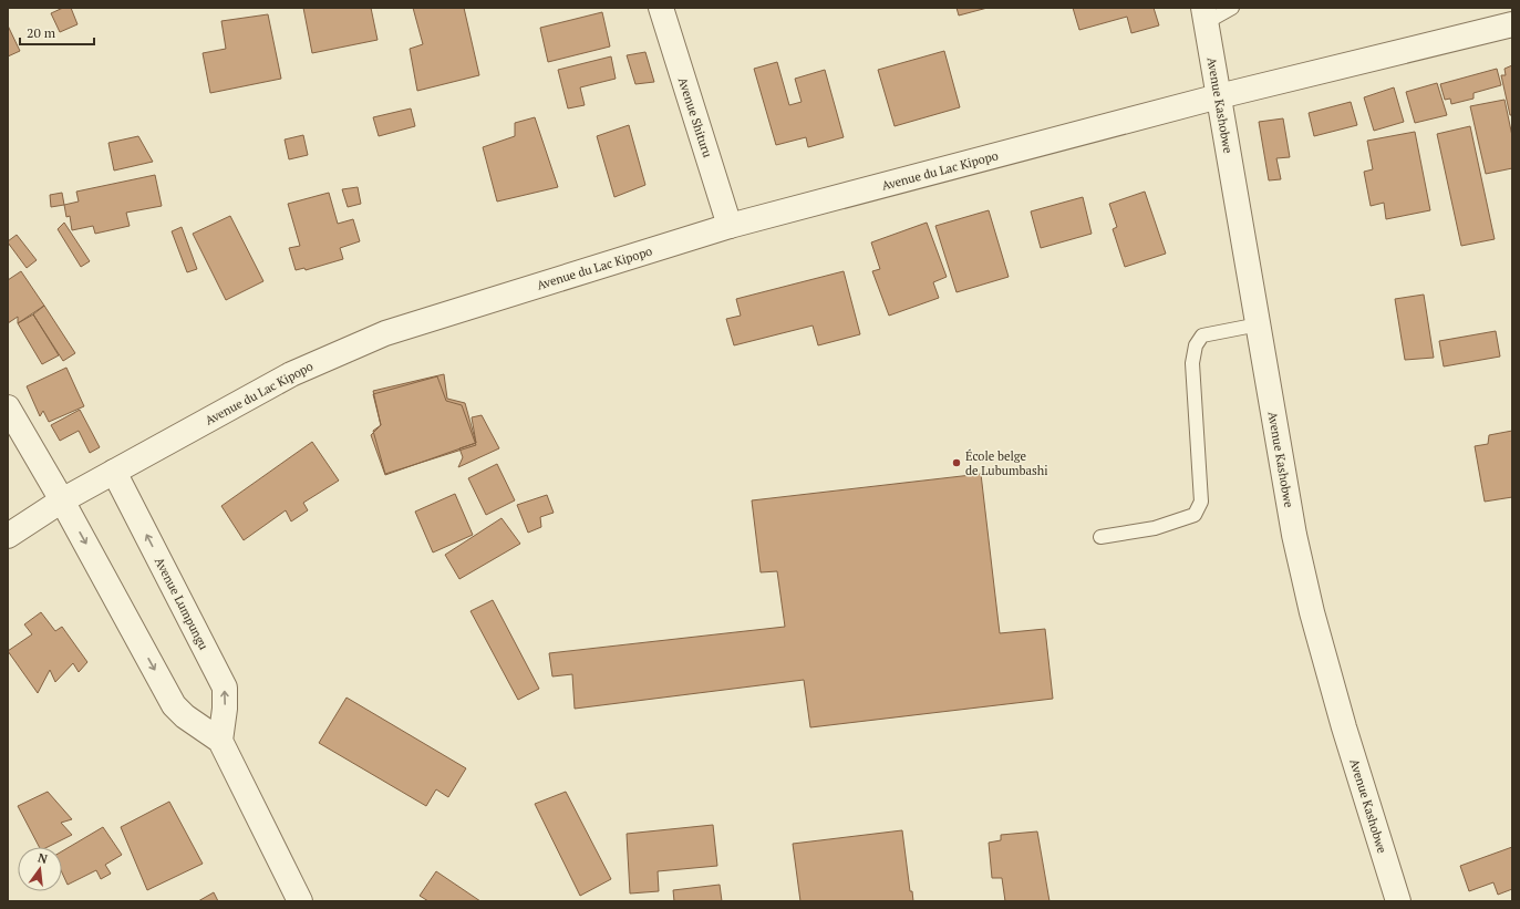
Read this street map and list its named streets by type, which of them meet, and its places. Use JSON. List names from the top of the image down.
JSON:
{
  "streets": {
    "street": [
      "Avenue Kashobwe",
      "Avenue Shituru",
      "Avenue du Lac Kipopo",
      "Avenue Lumpungu"
    ]
  },
  "crossings": [
    ["Avenue Kashobwe", "Avenue du Lac Kipopo"],
    ["Avenue Shituru", "Avenue du Lac Kipopo"],
    ["Avenue du Lac Kipopo", "Avenue Lumpungu"]
  ],
  "places": ["École belge de Lubumbashi"],
  "scale_bar": "20 m",
  "north": "top"
}
